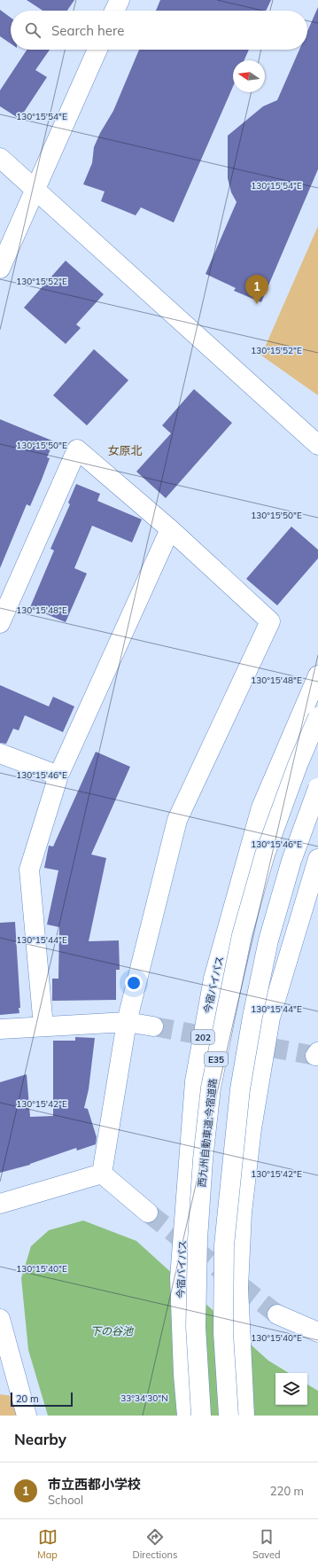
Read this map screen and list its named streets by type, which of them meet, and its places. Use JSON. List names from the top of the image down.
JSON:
{
  "streets": {
    "main road": [
      "今宿バイパス",
      "202",
      "E35",
      "西九州自動車道;今宿道路"
    ]
  },
  "districts": ["女原北"],
  "water": ["下の谷池"],
  "scale_bar": "20 m",
  "north": "left",
  "page": {
    "search": "Search here",
    "pins": "1",
    "scale": "20 m",
    "heading": "Nearby",
    "list": [
      {
        "mark": "1",
        "name": "市立西都小学校",
        "note": "School",
        "value": "220 m"
      }
    ],
    "nav": ["Map", "Directions", "Saved"]
  },
  "coordinates": [
    "130°15'54\"E",
    "130°15'52\"E",
    "130°15'50\"E",
    "130°15'48\"E",
    "130°15'46\"E",
    "130°15'44\"E",
    "130°15'42\"E",
    "130°15'40\"E",
    "33°34'30\"N"
  ]
}
